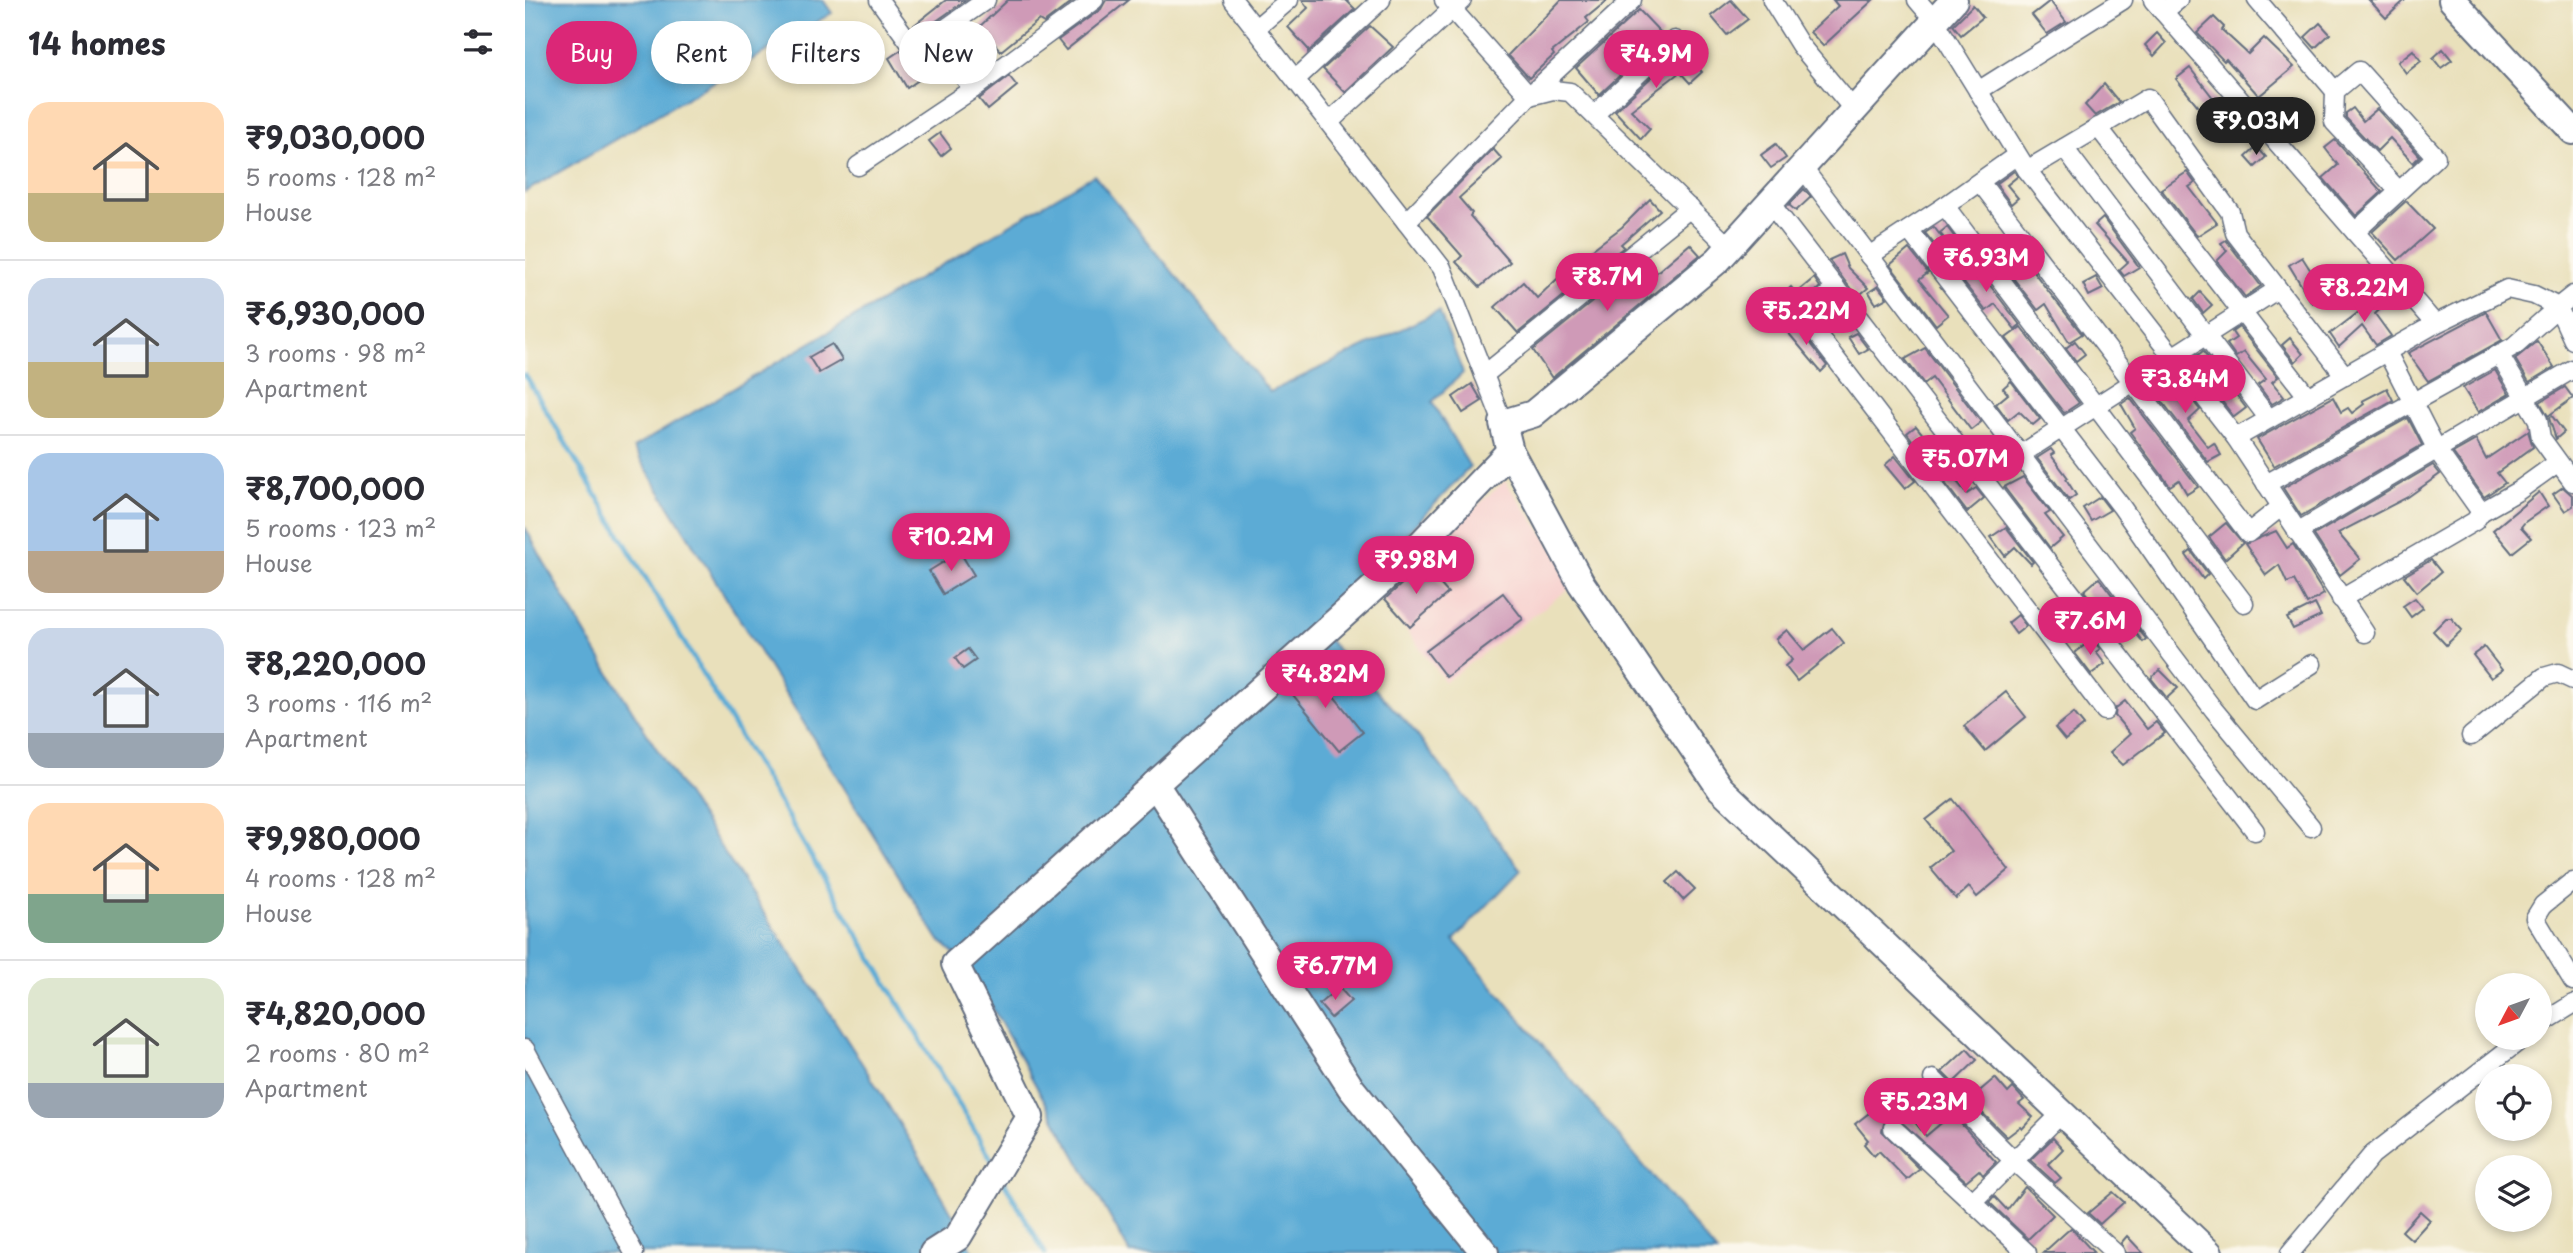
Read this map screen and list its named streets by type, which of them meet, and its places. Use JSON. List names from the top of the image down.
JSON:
{
  "north": "bottom left",
  "page": {
    "heading": "14 homes",
    "chip": [
      "Buy",
      "Rent",
      "Filters",
      "New"
    ],
    "price": [
      "₹4.9M",
      "₹9.03M",
      "₹6.93M",
      "₹8.7M",
      "₹8.22M",
      "₹5.22M",
      "₹3.84M",
      "₹5.07M",
      "₹10.2M",
      "₹9.98M",
      "₹7.6M",
      "₹4.82M",
      "₹6.77M",
      "₹5.23M"
    ],
    "list": [
      {
        "name": "₹9,030,000",
        "note": "5 rooms · 128 m² · House"
      },
      {
        "name": "₹6,930,000",
        "note": "3 rooms · 98 m² · Apartment"
      },
      {
        "name": "₹8,700,000",
        "note": "5 rooms · 123 m² · House"
      },
      {
        "name": "₹8,220,000",
        "note": "3 rooms · 116 m² · Apartment"
      },
      {
        "name": "₹9,980,000",
        "note": "4 rooms · 128 m² · House"
      },
      {
        "name": "₹4,820,000",
        "note": "2 rooms · 80 m² · Apartment"
      }
    ]
  }
}
